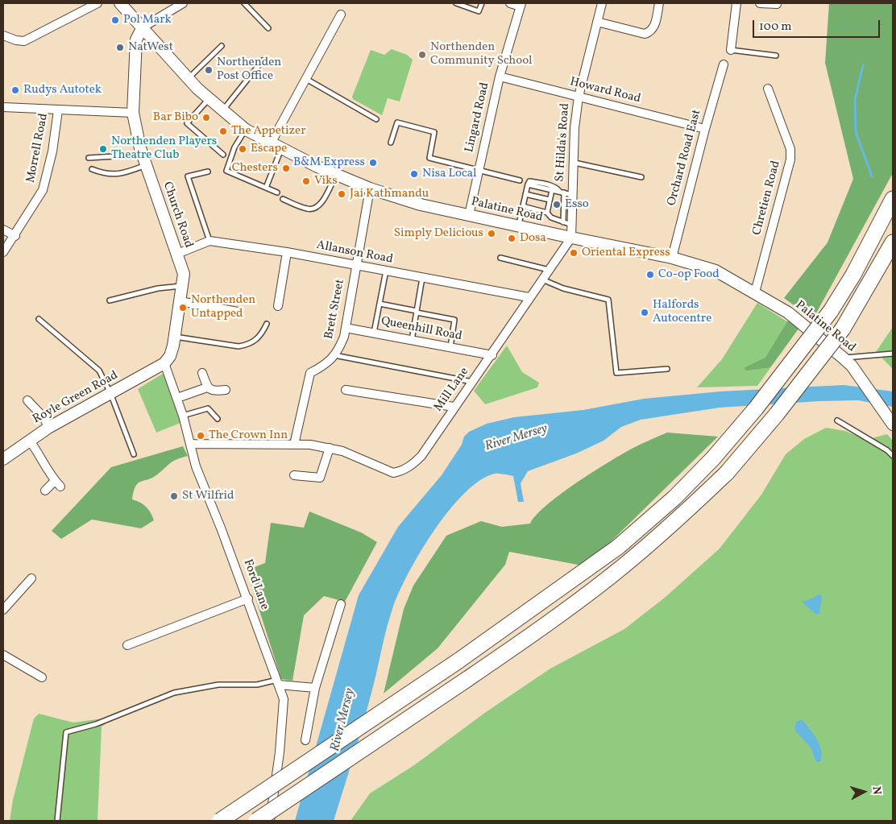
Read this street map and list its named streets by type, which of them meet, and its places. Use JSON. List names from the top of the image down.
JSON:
{
  "streets": {
    "main road": ["Palatine Road", "Church Road", "Royle Green Road"],
    "street": [
      "Howard Road",
      "Lingard Road",
      "St Hilda's Road",
      "Morrell Road",
      "Orchard Road East",
      "Chretien Road",
      "Allanson Road",
      "Brett Street",
      "Queenhill Road",
      "Mill Lane",
      "Ford Lane"
    ]
  },
  "crossings": [
    ["Howard Road", "Lingard Road"],
    ["Howard Road", "St Hilda's Road"],
    ["Howard Road", "Orchard Road East"],
    ["Lingard Road", "Palatine Road"],
    ["St Hilda's Road", "Palatine Road"],
    ["St Hilda's Road", "Mill Lane"],
    ["Orchard Road East", "Palatine Road"],
    ["Chretien Road", "Palatine Road"],
    ["Palatine Road", "Church Road"],
    ["Palatine Road", "Brett Street"],
    ["Palatine Road", "Mill Lane"],
    ["Church Road", "Royle Green Road"],
    ["Church Road", "Ford Lane"],
    ["Allanson Road", "Brett Street"],
    ["Allanson Road", "Mill Lane"],
    ["Brett Street", "Queenhill Road"],
    ["Brett Street", "Mill Lane"],
    ["Queenhill Road", "Mill Lane"],
    ["Mill Lane", "Ford Lane"],
    ["Royle Green Road", "Ford Lane"]
  ],
  "water": ["River Mersey"],
  "places": [
    "Pol Mark",
    "NatWest",
    "Northenden Community School",
    "Northenden Post Office",
    "Rudys Autotek",
    "Bar Bibo",
    "The Appetizer",
    "Northenden Players Theatre Club",
    "Escape",
    "B&M Express",
    "Chesters",
    "Nisa Local",
    "Viks",
    "Jai Kathmandu",
    "Esso",
    "Simply Delicious",
    "Dosa",
    "Oriental Express",
    "Co-op Food",
    "Northenden Untapped",
    "Halfords Autocentre",
    "The Crown Inn",
    "St Wilfrid"
  ],
  "scale_bar": "100 m",
  "north": "right"
}
